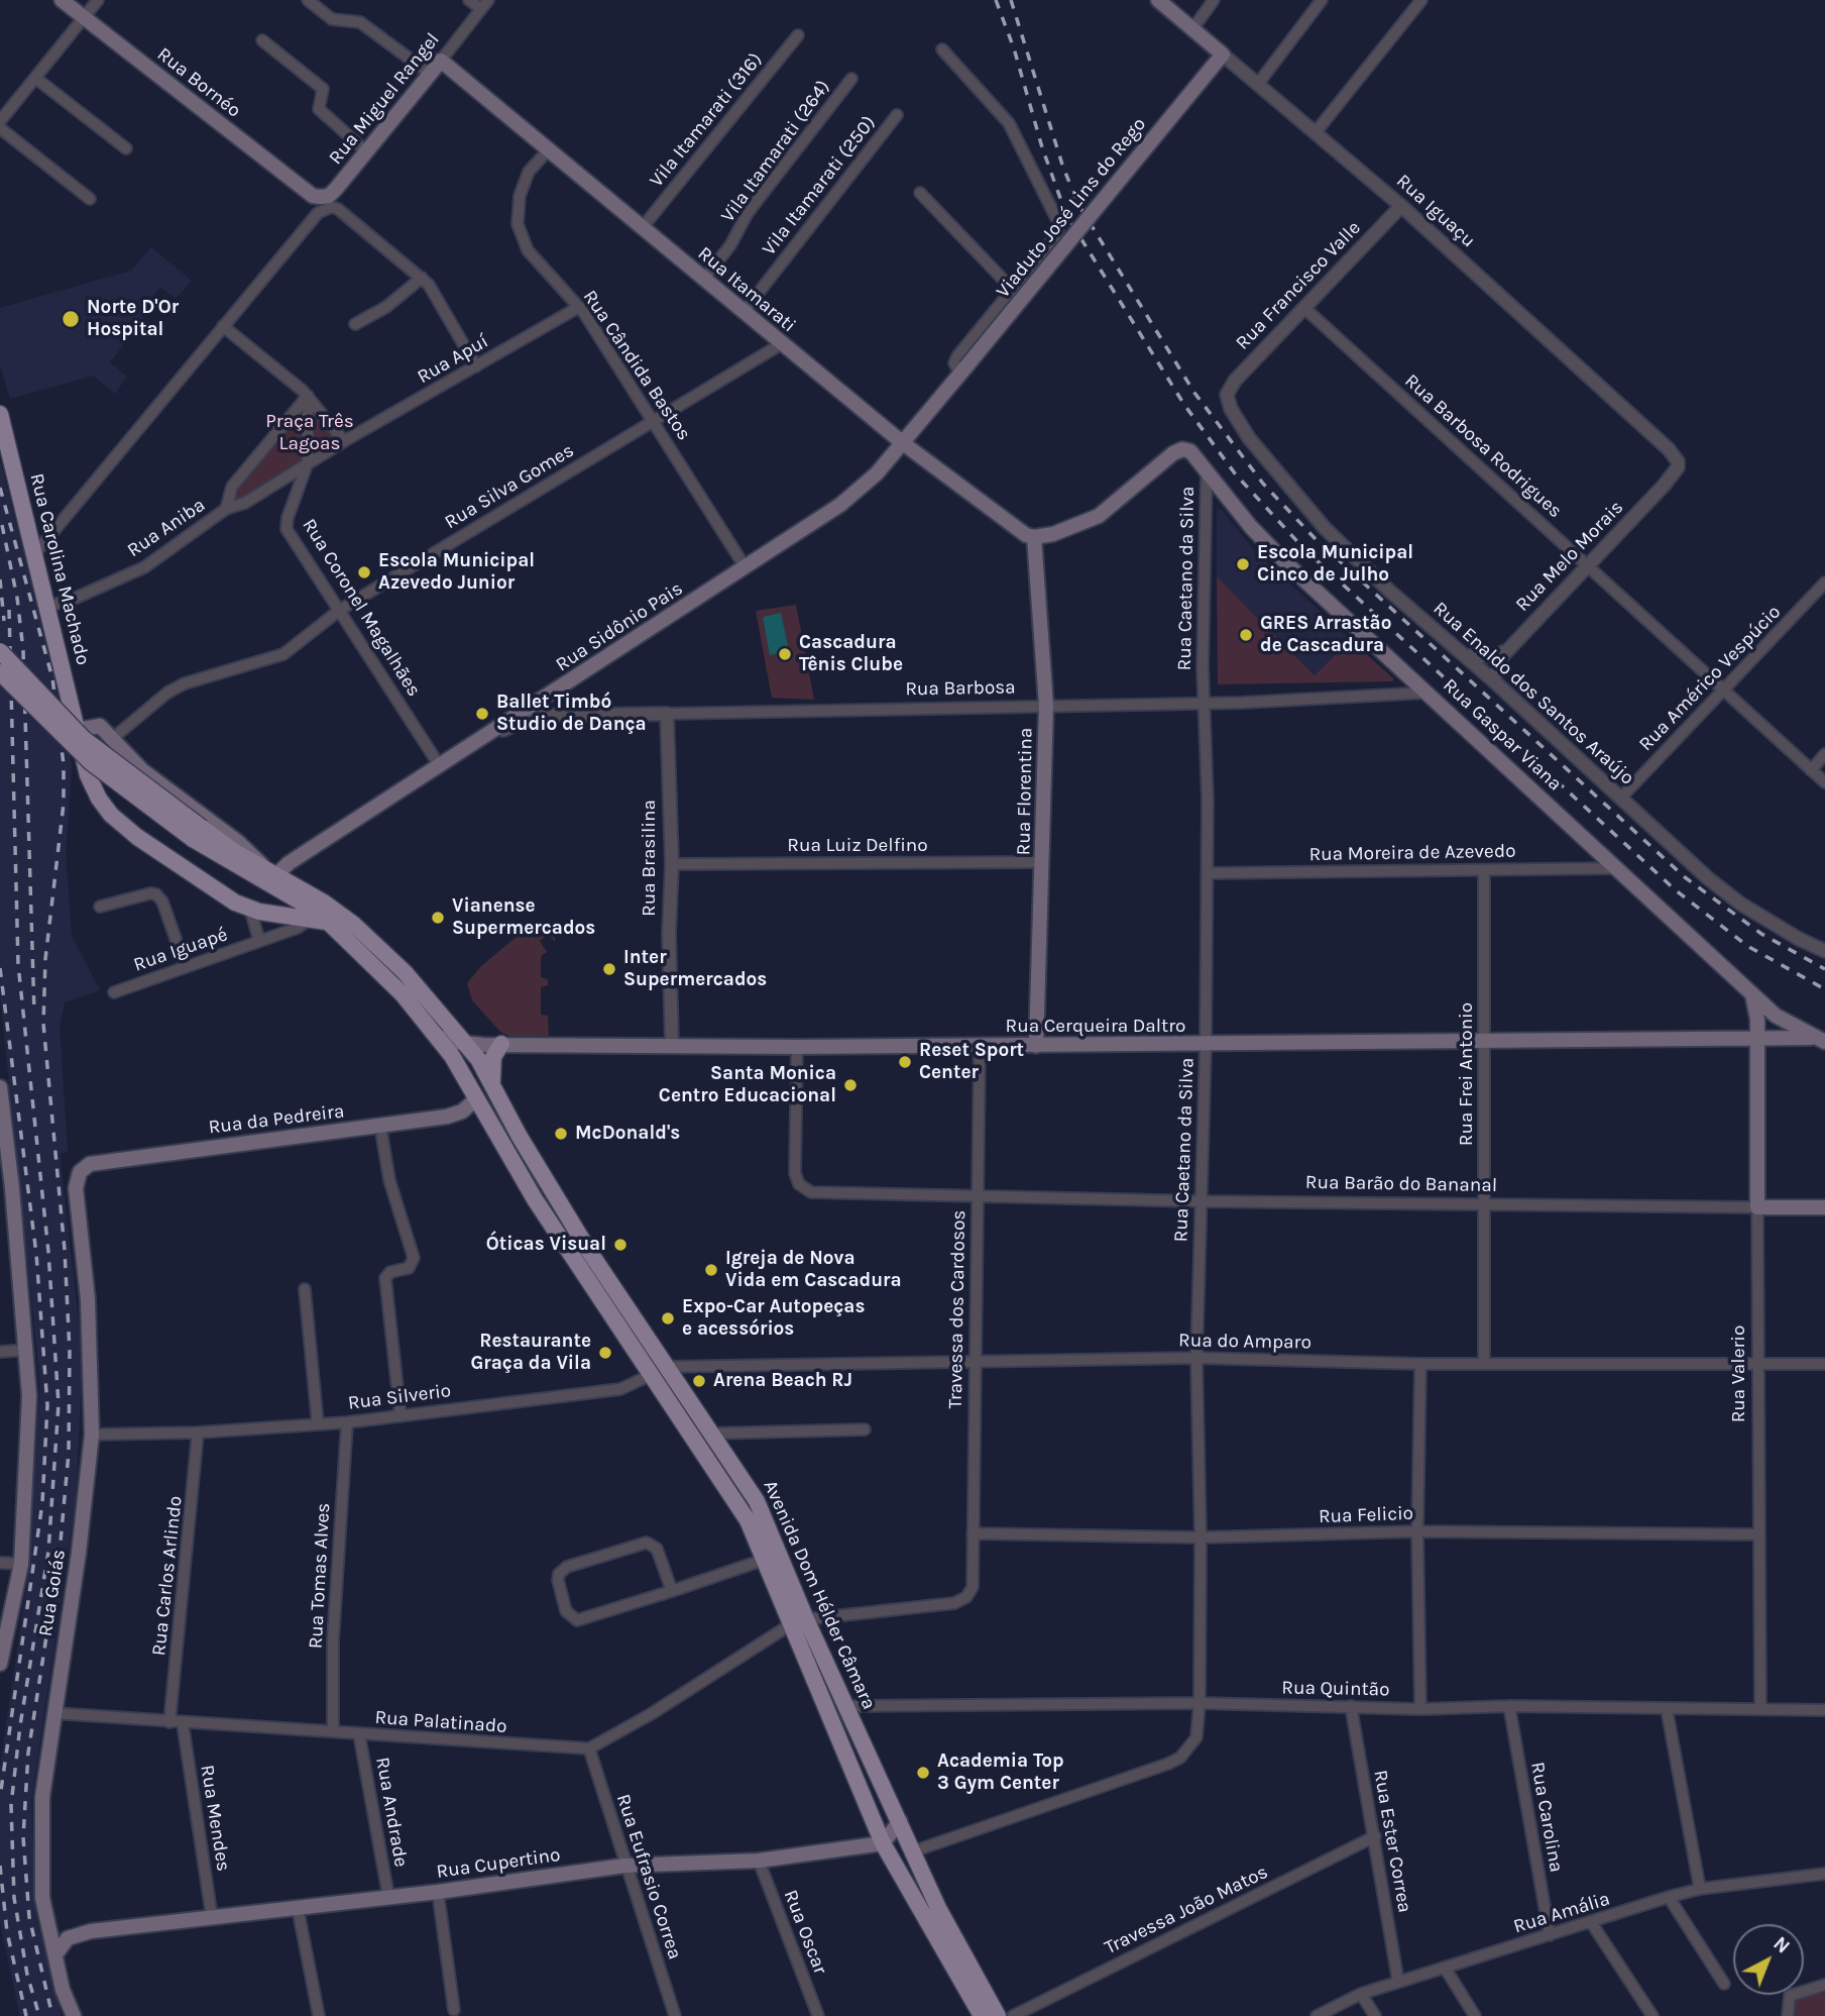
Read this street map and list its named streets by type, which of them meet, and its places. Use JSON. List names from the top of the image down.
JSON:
{
  "streets": {
    "main road": [
      "Rua Bornéo",
      "Rua Miguel Rangel",
      "Viaduto José Lins do Rego",
      "Rua Iguaçu",
      "Rua Itamarati",
      "Rua Carolina Machado",
      "Rua Sidônio Pais",
      "Rua Gaspar Viana",
      "Rua Florentina",
      "Rua Cerqueira Daltro",
      "Rua da Pedreira",
      "Rua Barão do Bananal",
      "Rua Valerio",
      "Rua Goiás",
      "Avenida Dom Hélder Câmara",
      "Rua Cupertino"
    ],
    "street": [
      "Vila Itamarati (316)",
      "Vila Itamarati (264)",
      "Vila Itamarati (250)",
      "Rua Francisco Valle",
      "Rua Apuí",
      "Rua Cândida Bastos",
      "Rua Barbosa Rodrigues",
      "Rua Silva Gomes",
      "Rua Aniba",
      "Rua Melo Morais",
      "Rua Caetano da Silva",
      "Rua Coronel Magalhães",
      "Rua Américo Vespúcio",
      "Rua Barbosa",
      "Rua Enaldo dos Santos Araújo",
      "Rua Luiz Delfino",
      "Rua Moreira de Azevedo",
      "Rua Brasilina",
      "Rua Iguapé",
      "Rua Frei Antonio",
      "Travessa dos Cardosos",
      "Rua do Amparo",
      "Rua Silverio",
      "Rua Felicio",
      "Rua Carlos Arlindo",
      "Rua Tomas Alves",
      "Rua Quintão",
      "Rua Palatinado",
      "Rua Andrade",
      "Rua Carolina",
      "Rua Mendes",
      "Rua Ester Correa",
      "Rua Eufrasio Correa",
      "Travessa João Matos",
      "Rua Amália",
      "Rua Oscar"
    ]
  },
  "crossings": [
    ["Rua Bornéo", "Rua Miguel Rangel"],
    ["Rua Miguel Rangel", "Rua Itamarati"],
    ["Vila Itamarati (316)", "Rua Itamarati"],
    ["Vila Itamarati (264)", "Rua Itamarati"],
    ["Vila Itamarati (250)", "Rua Itamarati"],
    ["Viaduto José Lins do Rego", "Rua Iguaçu"],
    ["Viaduto José Lins do Rego", "Rua Itamarati"],
    ["Viaduto José Lins do Rego", "Rua Sidônio Pais"],
    ["Rua Iguaçu", "Rua Francisco Valle"],
    ["Rua Iguaçu", "Rua Melo Morais"],
    ["Rua Francisco Valle", "Rua Barbosa Rodrigues"],
    ["Rua Francisco Valle", "Rua Enaldo dos Santos Araújo"],
    ["Rua Itamarati", "Rua Cândida Bastos"],
    ["Rua Itamarati", "Rua Silva Gomes"],
    ["Rua Itamarati", "Rua Sidônio Pais"],
    ["Rua Itamarati", "Rua Gaspar Viana"],
    ["Rua Itamarati", "Rua Florentina"],
    ["Rua Apuí", "Rua Cândida Bastos"],
    ["Rua Cândida Bastos", "Rua Silva Gomes"],
    ["Rua Cândida Bastos", "Rua Sidônio Pais"],
    ["Rua Barbosa Rodrigues", "Rua Melo Morais"],
    ["Rua Barbosa Rodrigues", "Rua Américo Vespúcio"],
    ["Rua Silva Gomes", "Rua Coronel Magalhães"],
    ["Rua Silva Gomes", "Avenida Dom Hélder Câmara"],
    ["Rua Aniba", "Rua Carolina Machado"],
    ["Rua Melo Morais", "Rua Enaldo dos Santos Araújo"],
    ["Rua Carolina Machado", "Avenida Dom Hélder Câmara"],
    ["Rua Caetano da Silva", "Rua Barbosa"],
    ["Rua Caetano da Silva", "Rua Gaspar Viana"],
    ["Rua Caetano da Silva", "Rua Moreira de Azevedo"],
    ["Rua Caetano da Silva", "Rua Cerqueira Daltro"],
    ["Rua Caetano da Silva", "Rua Barão do Bananal"],
    ["Rua Caetano da Silva", "Rua do Amparo"],
    ["Rua Caetano da Silva", "Rua Felicio"],
    ["Rua Caetano da Silva", "Avenida Dom Hélder Câmara"],
    ["Rua Caetano da Silva", "Rua Quintão"],
    ["Rua Coronel Magalhães", "Rua Sidônio Pais"],
    ["Rua Sidônio Pais", "Rua Barbosa"],
    ["Rua Sidônio Pais", "Avenida Dom Hélder Câmara"],
    ["Rua Américo Vespúcio", "Rua Enaldo dos Santos Araújo"],
    ["Rua Barbosa", "Rua Gaspar Viana"],
    ["Rua Barbosa", "Rua Florentina"],
    ["Rua Barbosa", "Rua Brasilina"],
    ["Rua Gaspar Viana", "Rua Florentina"],
    ["Rua Gaspar Viana", "Rua Moreira de Azevedo"],
    ["Rua Gaspar Viana", "Rua Cerqueira Daltro"],
    ["Rua Florentina", "Rua Luiz Delfino"],
    ["Rua Florentina", "Rua Cerqueira Daltro"],
    ["Rua Luiz Delfino", "Rua Brasilina"],
    ["Rua Moreira de Azevedo", "Rua Frei Antonio"],
    ["Rua Brasilina", "Rua Cerqueira Daltro"],
    ["Rua Cerqueira Daltro", "Rua Frei Antonio"],
    ["Rua Cerqueira Daltro", "Rua Barão do Bananal"],
    ["Rua Cerqueira Daltro", "Travessa dos Cardosos"],
    ["Rua Cerqueira Daltro", "Rua Valerio"],
    ["Rua Cerqueira Daltro", "Avenida Dom Hélder Câmara"],
    ["Rua Frei Antonio", "Rua Barão do Bananal"],
    ["Rua Frei Antonio", "Rua do Amparo"],
    ["Rua da Pedreira", "Rua Goiás"],
    ["Rua da Pedreira", "Avenida Dom Hélder Câmara"],
    ["Rua Barão do Bananal", "Travessa dos Cardosos"],
    ["Rua Barão do Bananal", "Rua Valerio"],
    ["Travessa dos Cardosos", "Rua do Amparo"],
    ["Travessa dos Cardosos", "Rua Felicio"],
    ["Travessa dos Cardosos", "Avenida Dom Hélder Câmara"],
    ["Rua do Amparo", "Rua Valerio"],
    ["Rua do Amparo", "Rua Silverio"],
    ["Rua do Amparo", "Avenida Dom Hélder Câmara"],
    ["Rua Valerio", "Rua Felicio"],
    ["Rua Valerio", "Rua Quintão"],
    ["Rua Silverio", "Rua Carlos Arlindo"],
    ["Rua Silverio", "Rua Tomas Alves"],
    ["Rua Silverio", "Rua Goiás"],
    ["Rua Silverio", "Avenida Dom Hélder Câmara"],
    ["Rua Carlos Arlindo", "Rua Palatinado"],
    ["Rua Tomas Alves", "Rua Palatinado"],
    ["Rua Goiás", "Rua Palatinado"],
    ["Rua Goiás", "Rua Cupertino"],
    ["Avenida Dom Hélder Câmara", "Rua Quintão"],
    ["Avenida Dom Hélder Câmara", "Rua Cupertino"],
    ["Rua Quintão", "Rua Carolina"],
    ["Rua Quintão", "Rua Ester Correa"],
    ["Rua Palatinado", "Rua Andrade"],
    ["Rua Palatinado", "Rua Mendes"],
    ["Rua Palatinado", "Rua Eufrasio Correa"],
    ["Rua Andrade", "Rua Cupertino"],
    ["Rua Carolina", "Rua Amália"],
    ["Rua Mendes", "Rua Cupertino"],
    ["Rua Ester Correa", "Travessa João Matos"],
    ["Rua Ester Correa", "Rua Amália"],
    ["Rua Cupertino", "Rua Eufrasio Correa"],
    ["Rua Cupertino", "Rua Oscar"]
  ],
  "parks": ["Praça Três Lagoas"],
  "places": [
    "Norte D'Or Hospital",
    "Escola Municipal Cinco de Julho",
    "Escola Municipal Azevedo Junior",
    "GRES Arrastão de Cascadura",
    "Cascadura Tênis Clube",
    "Ballet Timbó Studio de Dança",
    "Vianense Supermercados",
    "Inter Supermercados",
    "Reset Sport Center",
    "Santa Monica Centro Educacional",
    "McDonald's",
    "Óticas Visual",
    "Igreja de Nova Vida em Cascadura",
    "Expo-Car Autopeças e acessórios",
    "Restaurante Graça da Vila",
    "Arena Beach RJ",
    "Academia Top 3 Gym Center"
  ],
  "north": "top right"
}
